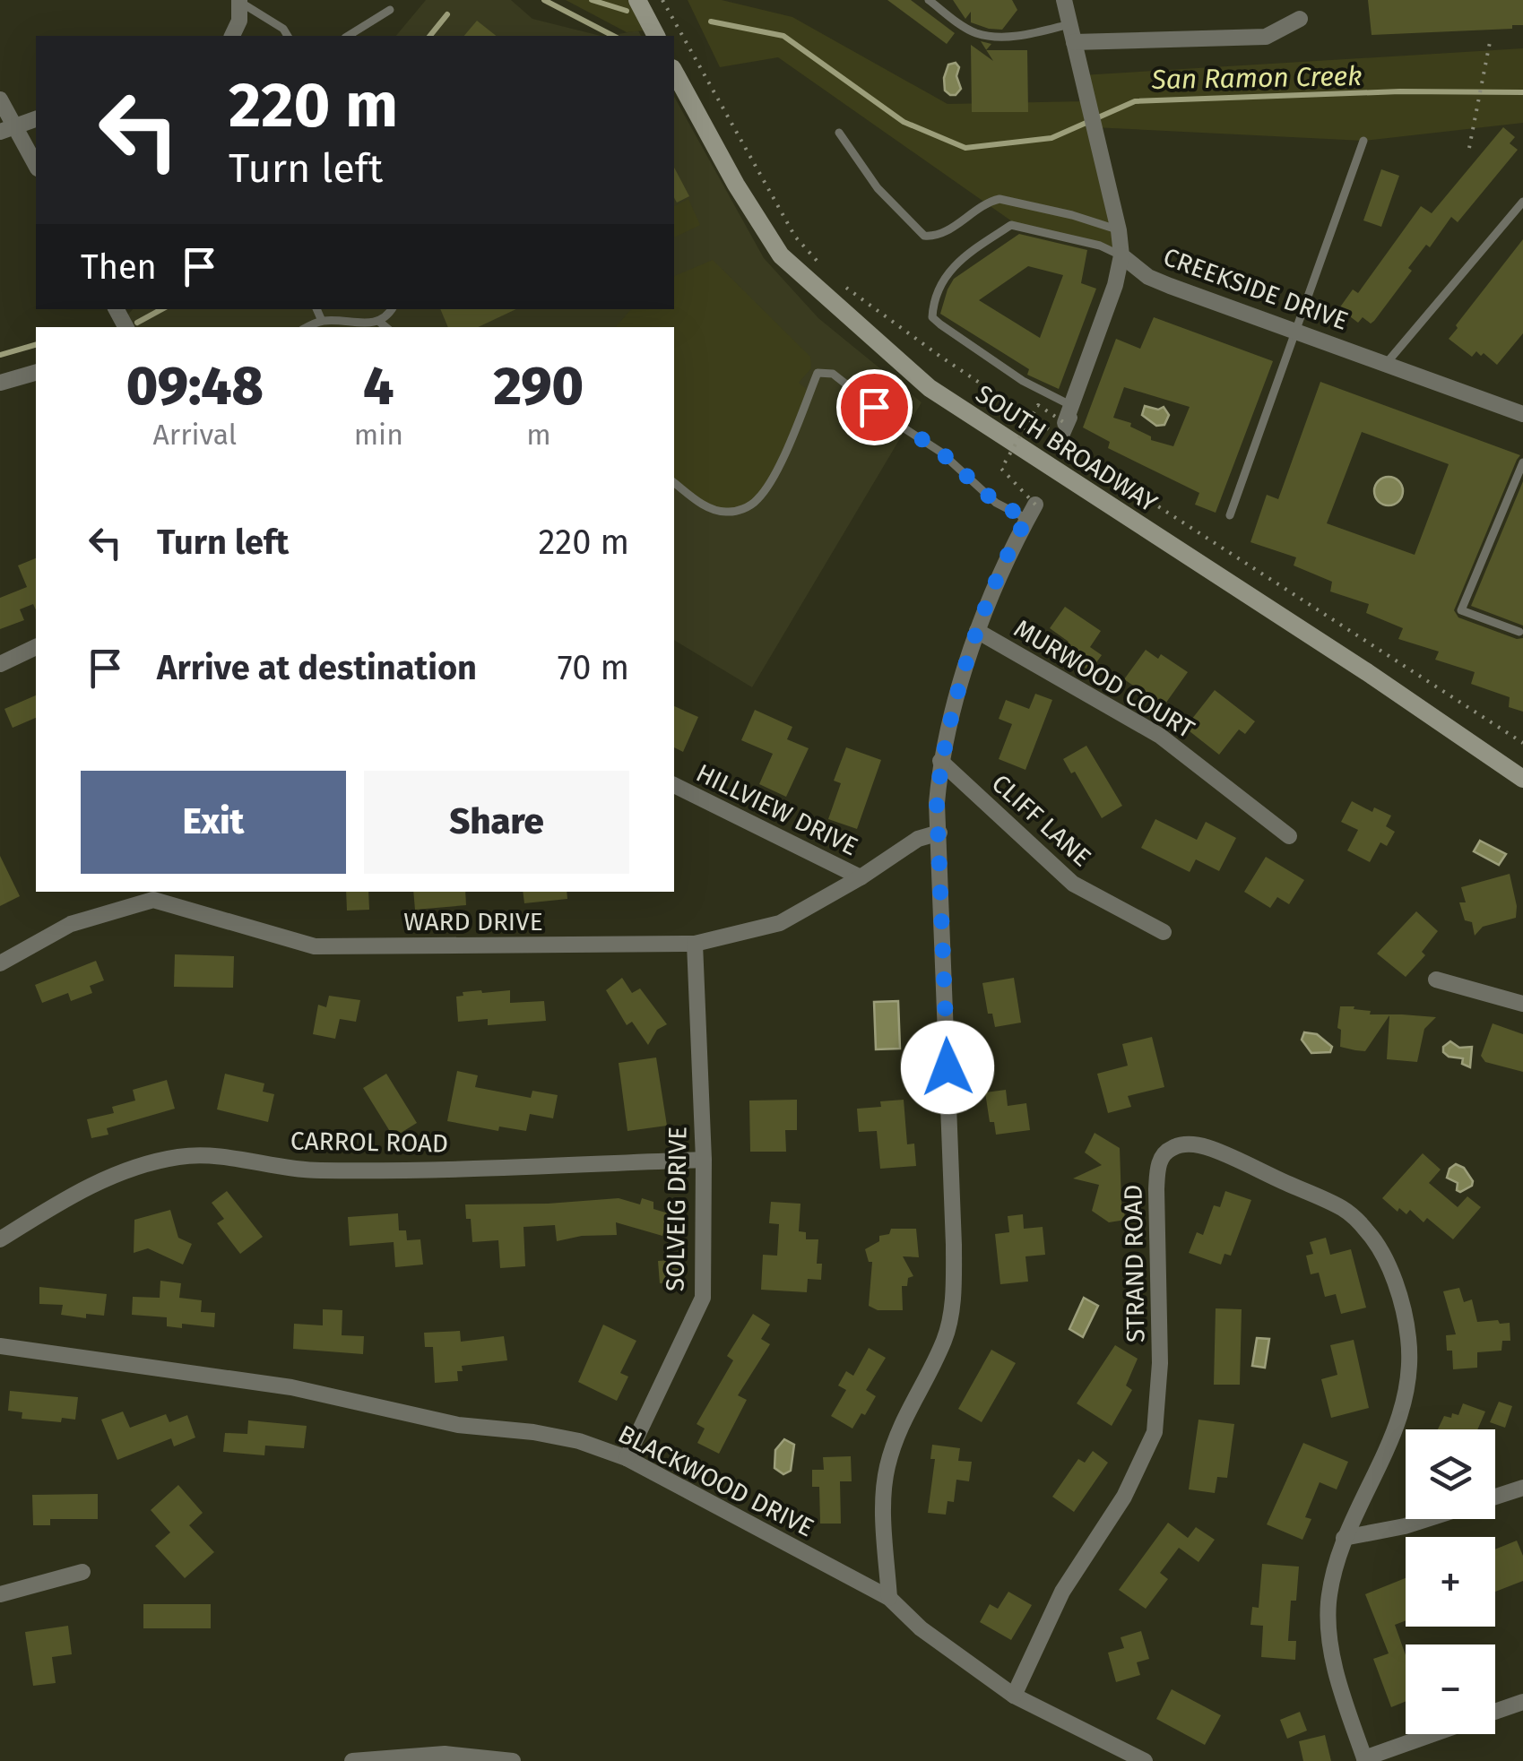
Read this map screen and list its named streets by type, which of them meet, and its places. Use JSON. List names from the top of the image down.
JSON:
{
  "streets": {
    "main road": ["SOUTH BROADWAY"],
    "street": [
      "CREEKSIDE DRIVE",
      "MURWOOD COURT",
      "HILLVIEW DRIVE",
      "CLIFF LANE",
      "WARD DRIVE",
      "CARROL ROAD",
      "SOLVEIG DRIVE",
      "STRAND ROAD",
      "BLACKWOOD DRIVE"
    ]
  },
  "crossings": [
    ["HILLVIEW DRIVE", "WARD DRIVE"],
    ["WARD DRIVE", "SOLVEIG DRIVE"],
    ["CARROL ROAD", "SOLVEIG DRIVE"],
    ["SOLVEIG DRIVE", "BLACKWOOD DRIVE"],
    ["STRAND ROAD", "BLACKWOOD DRIVE"]
  ],
  "water": ["San Ramon Creek"],
  "page": {
    "turn": ["220 m", "Turn left"],
    "then": "Then",
    "eta": [
      "09:48",
      "Arrival",
      "4",
      "min",
      "290",
      "m"
    ],
    "list": [
      {
        "name": "Turn left",
        "value": "220 m"
      },
      {
        "name": "Arrive at destination",
        "value": "70 m"
      }
    ],
    "buttons": ["Exit", "Share"],
    "map_buttons": ["+", "−"]
  }
}
